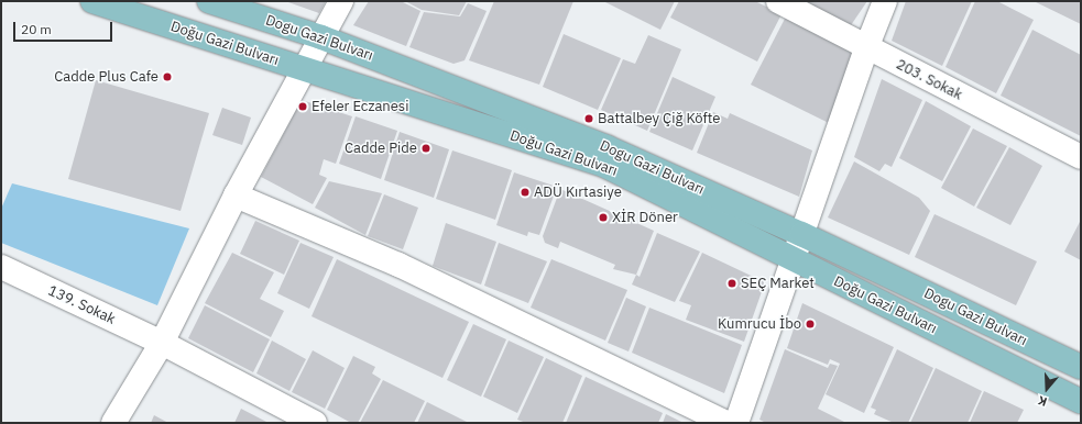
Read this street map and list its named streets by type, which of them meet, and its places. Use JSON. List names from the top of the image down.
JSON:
{
  "streets": {
    "main road": ["Dogu Gazi Bulvarı", "Doğu Gazi Bulvarı"],
    "street": ["203. Sokak", "139. Sokak"]
  },
  "places": [
    "Cadde Plus Cafe",
    "Efeler Eczanesi",
    "Battalbey Çiğ Köfte",
    "Cadde Pide",
    "ADÜ Kırtasiye",
    "XİR Döner",
    "SEÇ Market",
    "Kumrucu İbo"
  ],
  "scale_bar": "20 m",
  "north": "bottom"
}
